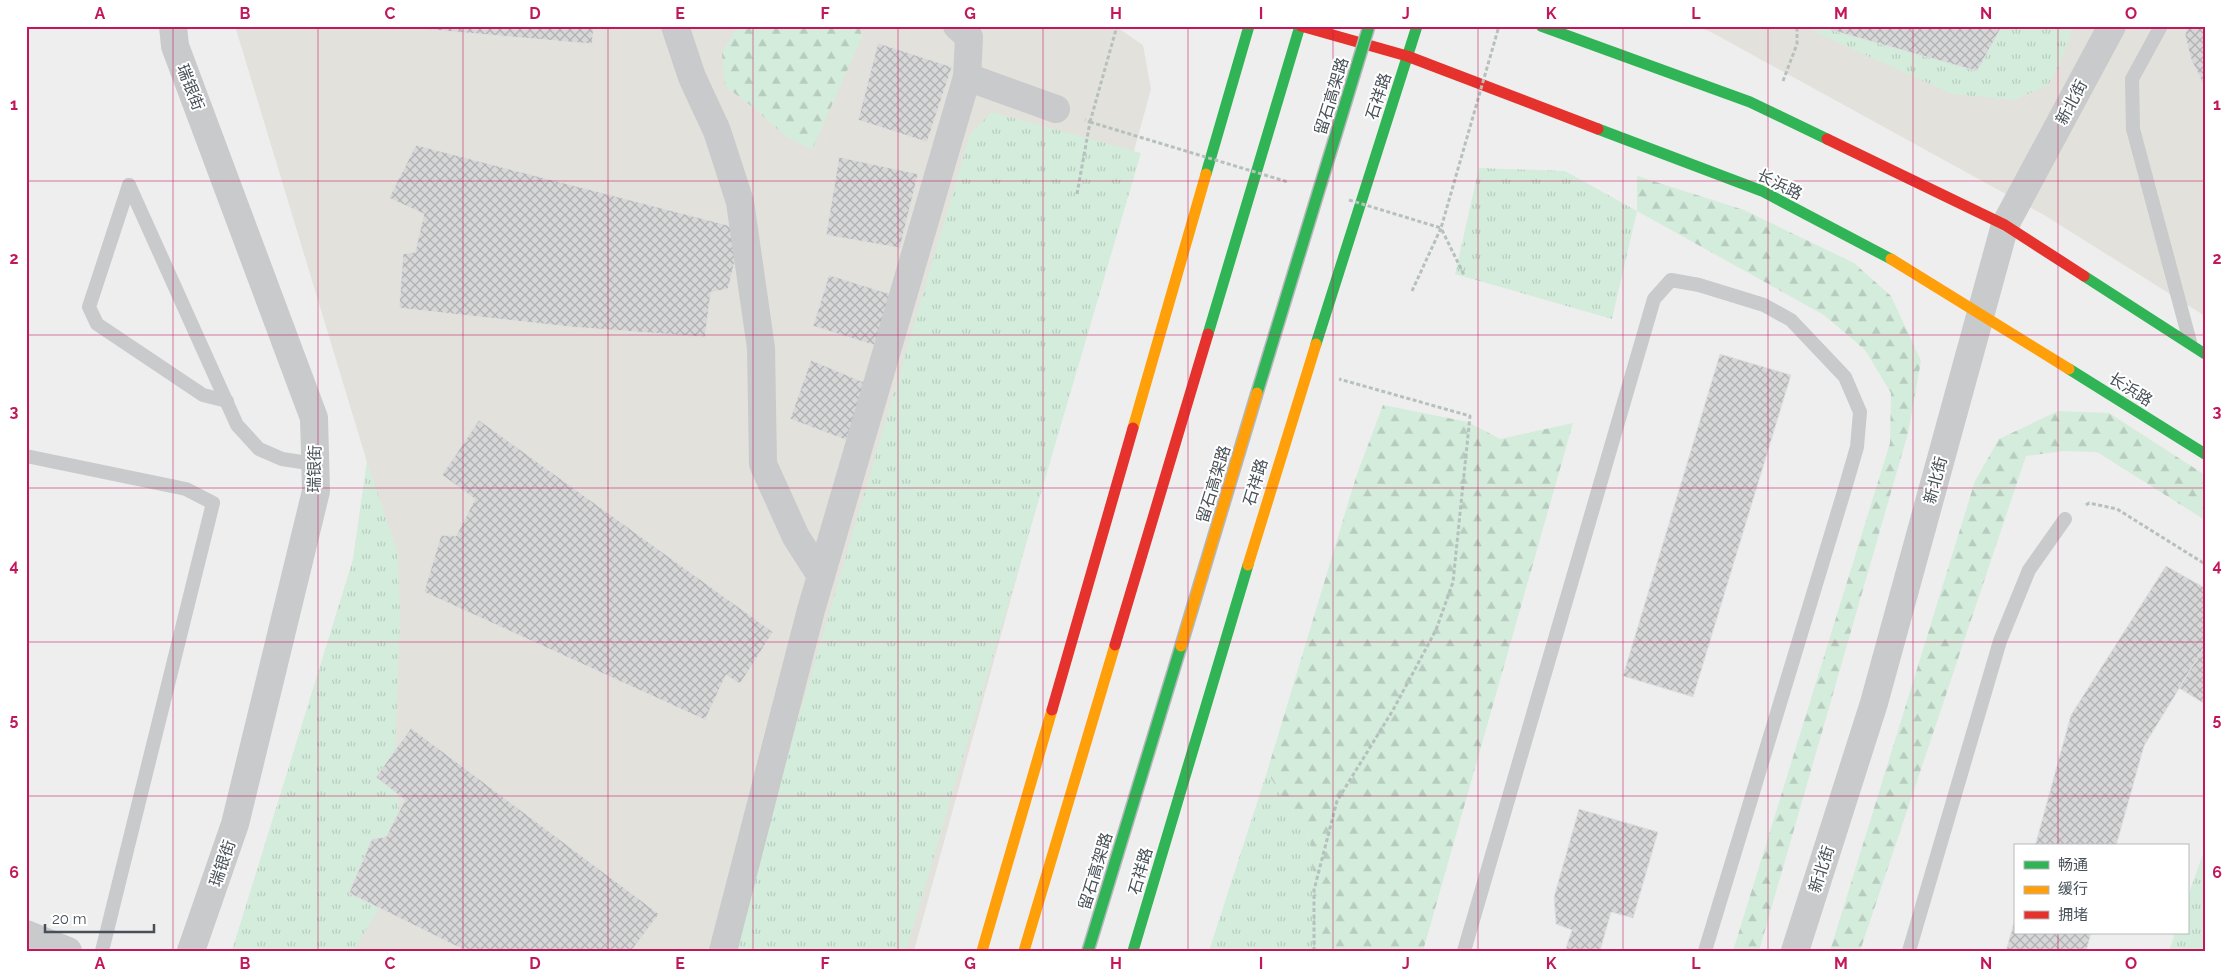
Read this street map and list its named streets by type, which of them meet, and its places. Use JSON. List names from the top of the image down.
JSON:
{
  "streets": {
    "main road": ["留石高架路", "石祥路", "长浜路"],
    "street": ["瑞银街", "新北街"]
  },
  "crossings": [
    ["石祥路", "长浜路"],
    ["新北街", "长浜路"]
  ],
  "legend": ["畅通", "缓行", "拥堵"],
  "scale_bar": "20 m",
  "grid": {
    "columns": [
      "A",
      "B",
      "C",
      "D",
      "E",
      "F",
      "G",
      "H",
      "I",
      "J",
      "K",
      "L",
      "M",
      "N",
      "O"
    ],
    "rows": [
      "1",
      "2",
      "3",
      "4",
      "5",
      "6"
    ]
  }
}
